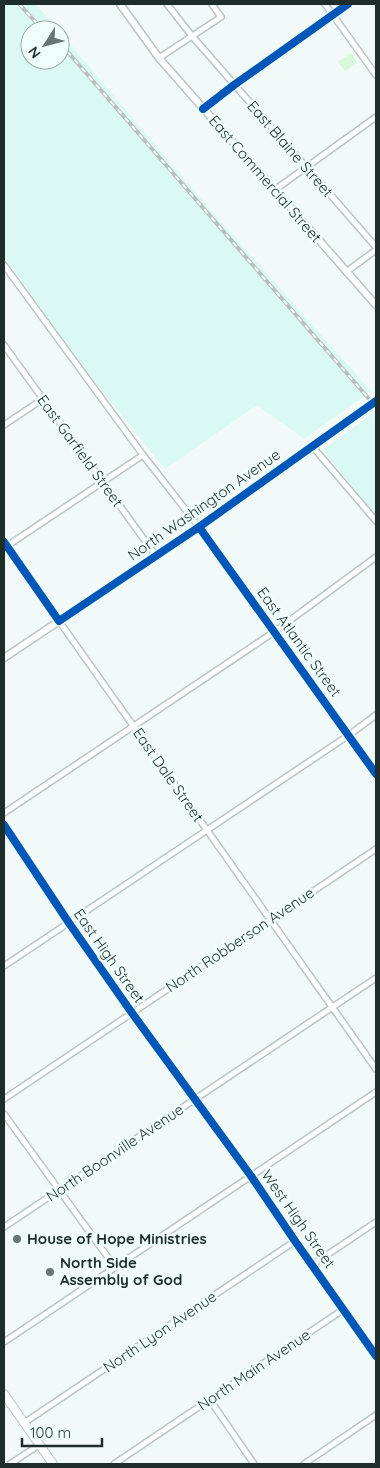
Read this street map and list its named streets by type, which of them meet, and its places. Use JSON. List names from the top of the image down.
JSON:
{
  "streets": {
    "street": [
      "East Blaine Street",
      "East Commercial Street",
      "East Garfield Street",
      "North Washington Avenue",
      "East Atlantic Street",
      "East Dale Street",
      "North Robberson Avenue",
      "East High Street",
      "North Boonville Avenue",
      "West High Street",
      "North Lyon Avenue",
      "North Main Avenue"
    ]
  },
  "crossings": [
    ["East Garfield Street", "North Washington Avenue"],
    ["North Washington Avenue", "East Atlantic Street"],
    ["North Washington Avenue", "East Dale Street"],
    ["East Dale Street", "North Robberson Avenue"],
    ["East Dale Street", "North Boonville Avenue"],
    ["North Robberson Avenue", "East High Street"],
    ["East High Street", "North Boonville Avenue"],
    ["East High Street", "West High Street"],
    ["North Boonville Avenue", "West High Street"],
    ["West High Street", "North Lyon Avenue"],
    ["West High Street", "North Main Avenue"]
  ],
  "places": ["House of Hope Ministries", "North Side Assembly of God"],
  "scale_bar": "100 m",
  "north": "bottom left"
}
